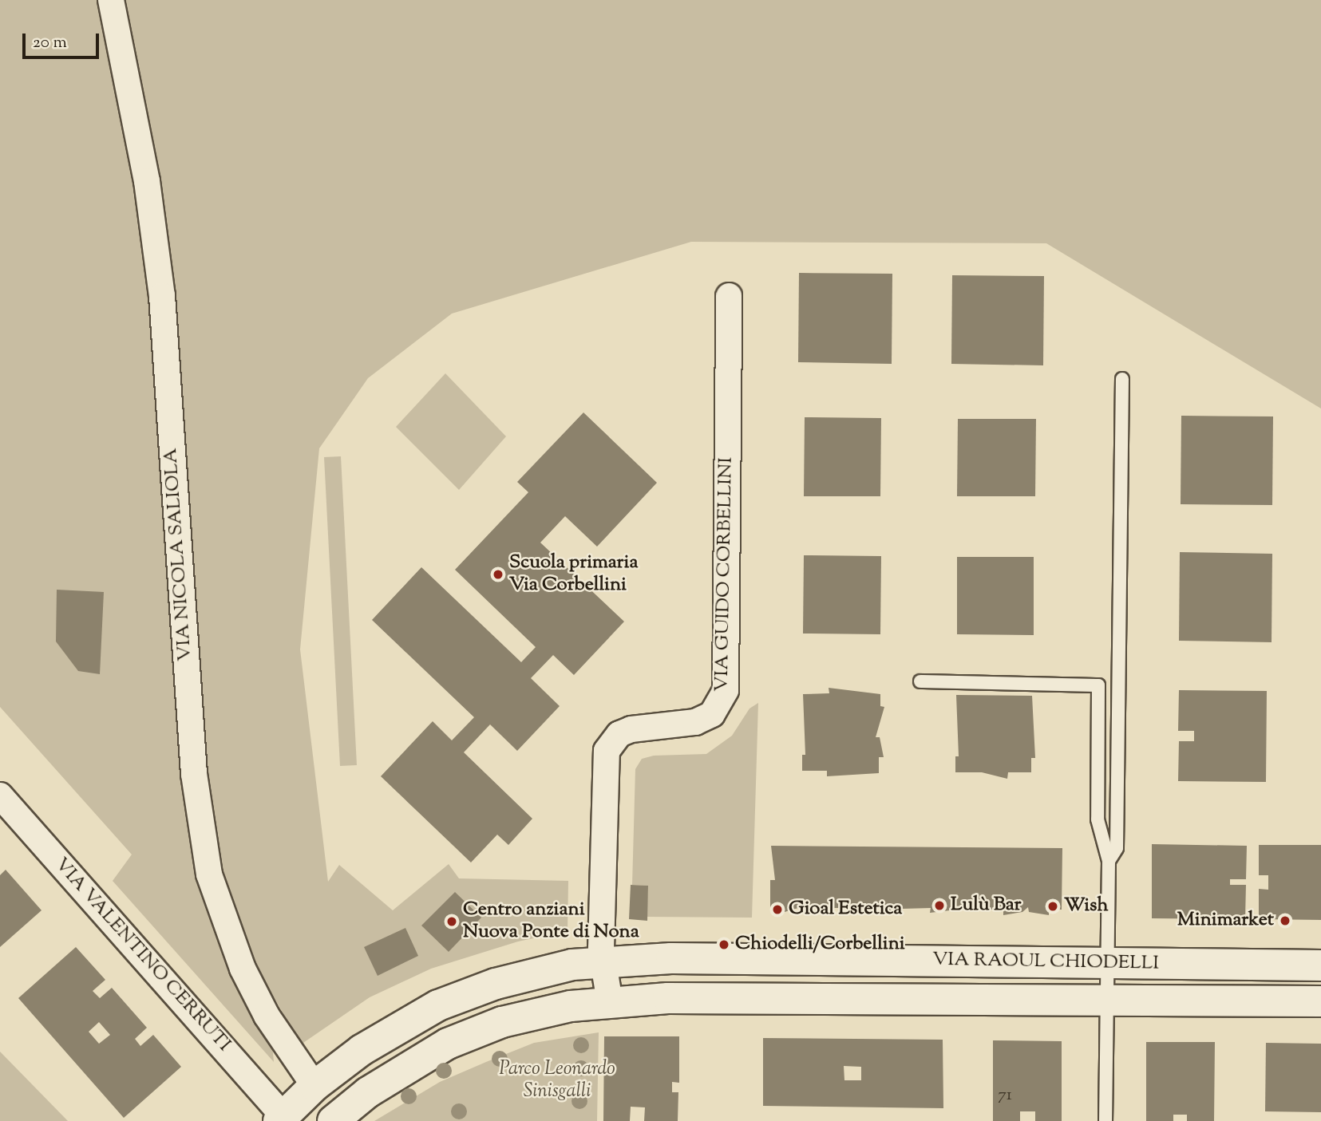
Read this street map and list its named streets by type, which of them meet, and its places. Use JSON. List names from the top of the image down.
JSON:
{
  "streets": {
    "main road": ["VIA RAOUL CHIODELLI"],
    "street": ["VIA NICOLA SALIOLA", "VIA GUIDO CORBELLINI", "VIA VALENTINO CERRUTI"]
  },
  "crossings": [
    ["VIA NICOLA SALIOLA", "VIA RAOUL CHIODELLI"],
    ["VIA GUIDO CORBELLINI", "VIA RAOUL CHIODELLI"],
    ["VIA VALENTINO CERRUTI", "VIA RAOUL CHIODELLI"]
  ],
  "parks": ["Parco Leonardo Sinisgalli"],
  "places": [
    "Scuola primaria Via Corbellini",
    "Lulù Bar",
    "Wish",
    "Gioal Estetica",
    "Minimarket",
    "Centro anziani Nuova Ponte di Nona",
    "Chiodelli/Corbellini"
  ],
  "house_numbers": ["71"],
  "scale_bar": "20 m"
}
